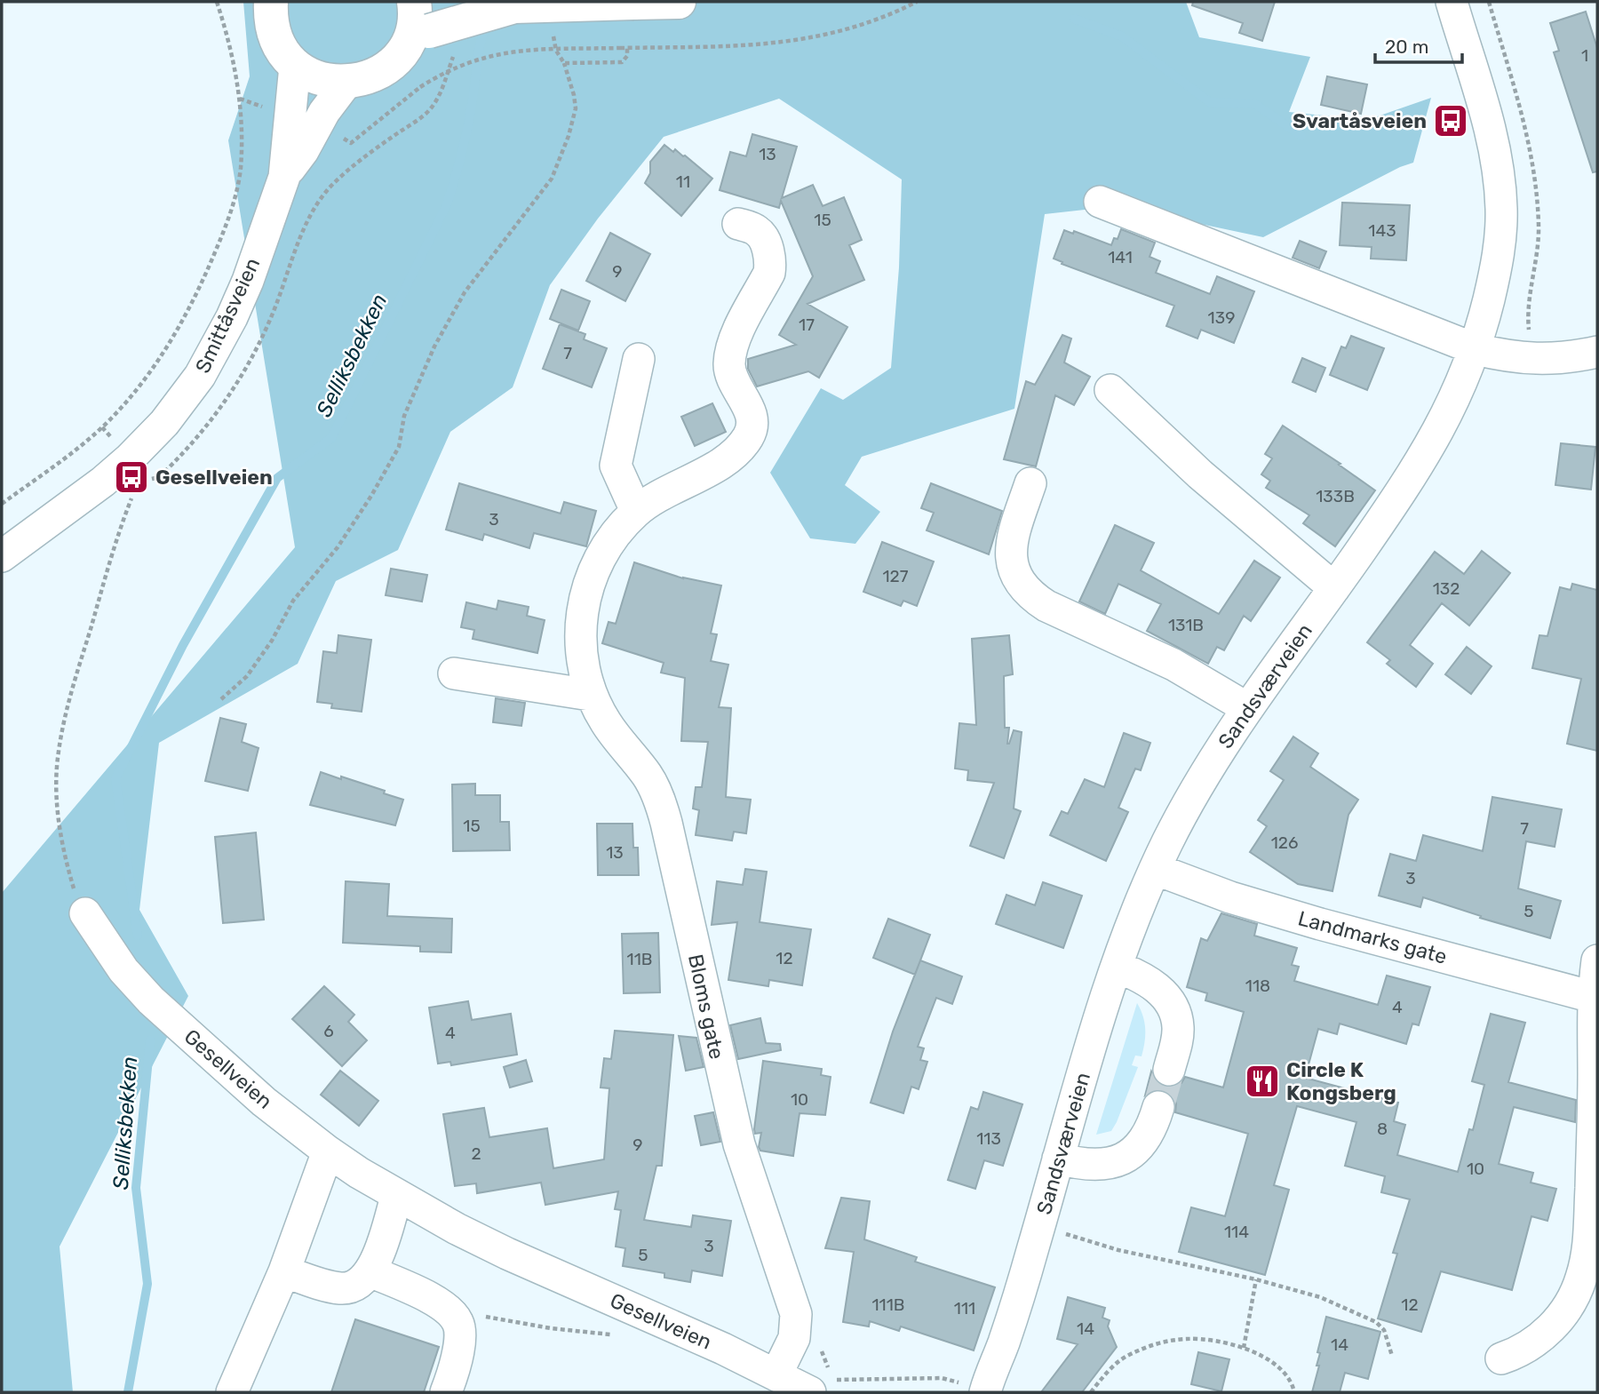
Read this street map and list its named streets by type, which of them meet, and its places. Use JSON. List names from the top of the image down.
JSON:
{
  "streets": {
    "street": [
      "Smittåsveien",
      "Sandsværveien",
      "Landmarks gate",
      "Bloms gate",
      "Gesellveien"
    ]
  },
  "crossings": [
    ["Sandsværveien", "Landmarks gate"],
    ["Bloms gate", "Gesellveien"]
  ],
  "water": ["Selliksbekken"],
  "places": {
    "bus stop": ["Svartåsveien", "Gesellveien"],
    "restaurant": ["Circle K Kongsberg"]
  },
  "house_numbers": [
    "1",
    "13",
    "11",
    "15",
    "143",
    "141",
    "9",
    "139",
    "17",
    "7",
    "133B",
    "3",
    "127",
    "132",
    "131B",
    "15",
    "7",
    "126",
    "13",
    "3",
    "5",
    "12",
    "11B",
    "118",
    "4",
    "6",
    "4",
    "10",
    "8",
    "113",
    "9",
    "2",
    "10",
    "114",
    "3",
    "5",
    "111B",
    "12",
    "111",
    "14",
    "14"
  ],
  "scale_bar": "20 m"
}
